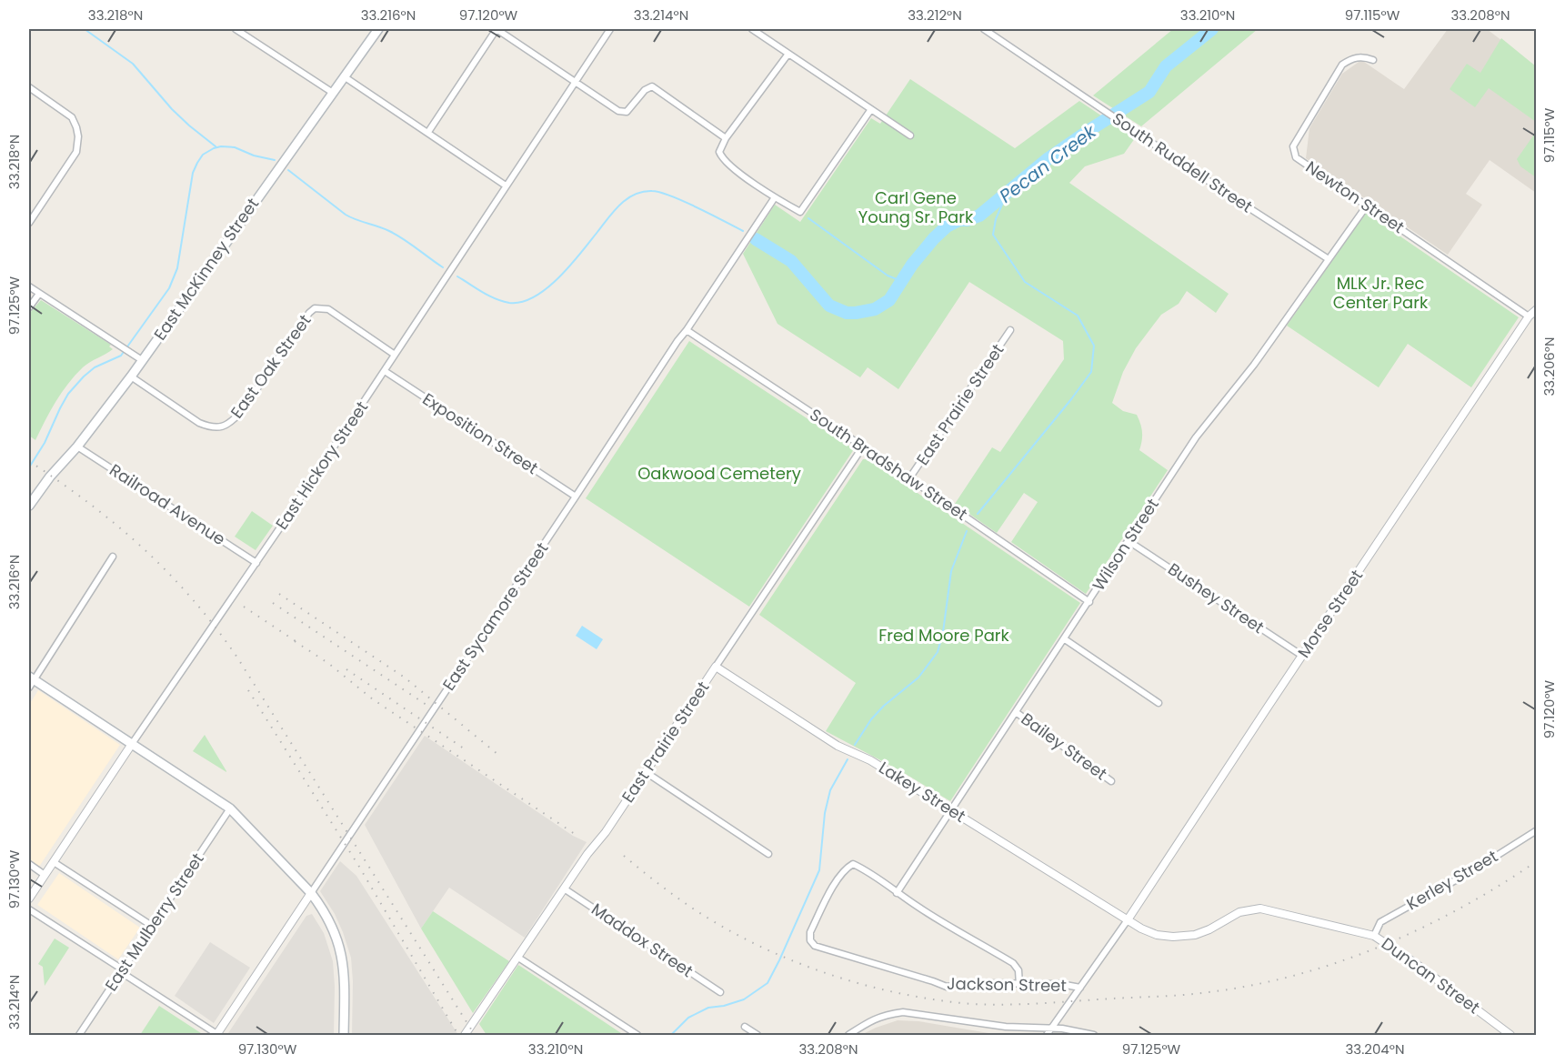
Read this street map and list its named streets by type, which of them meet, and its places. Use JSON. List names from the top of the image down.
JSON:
{
  "streets": {
    "main road": ["East McKinney Street"],
    "street": [
      "South Ruddell Street",
      "Newton Street",
      "East Oak Street",
      "East Prairie Street",
      "Exposition Street",
      "South Bradshaw Street",
      "East Hickory Street",
      "Railroad Avenue",
      "Wilson Street",
      "Bushey Street",
      "Morse Street",
      "East Sycamore Street",
      "Bailey Street",
      "Lakey Street",
      "Kerley Street",
      "East Mulberry Street",
      "Maddox Street",
      "Duncan Street",
      "Jackson Street"
    ]
  },
  "crossings": [
    ["South Ruddell Street", "Wilson Street"],
    ["Newton Street", "Wilson Street"],
    ["Newton Street", "Morse Street"],
    ["East McKinney Street", "East Oak Street"],
    ["East McKinney Street", "Railroad Avenue"],
    ["East Oak Street", "East Hickory Street"],
    ["East Prairie Street", "South Bradshaw Street"],
    ["East Prairie Street", "Lakey Street"],
    ["East Prairie Street", "Maddox Street"],
    ["Exposition Street", "East Hickory Street"],
    ["Exposition Street", "East Sycamore Street"],
    ["South Bradshaw Street", "Wilson Street"],
    ["South Bradshaw Street", "East Sycamore Street"],
    ["East Hickory Street", "Railroad Avenue"],
    ["Wilson Street", "Bushey Street"],
    ["Wilson Street", "Bailey Street"],
    ["Wilson Street", "Lakey Street"],
    ["Wilson Street", "Jackson Street"],
    ["Bushey Street", "Morse Street"],
    ["Morse Street", "Lakey Street"],
    ["Morse Street", "Duncan Street"],
    ["Lakey Street", "Duncan Street"],
    ["Kerley Street", "Duncan Street"]
  ],
  "water": ["Pecan Creek"],
  "parks": [
    "Carl Gene Young Sr. Park",
    "MLK Jr. Rec Center Park",
    "Oakwood Cemetery",
    "Fred Moore Park"
  ],
  "coordinates": [
    "33.218°N",
    "33.216°N",
    "97.120°W",
    "33.214°N",
    "33.212°N",
    "33.210°N",
    "97.115°W",
    "33.208°N",
    "97.125°W",
    "33.206°N",
    "97.130°W",
    "33.204°N"
  ]
}
